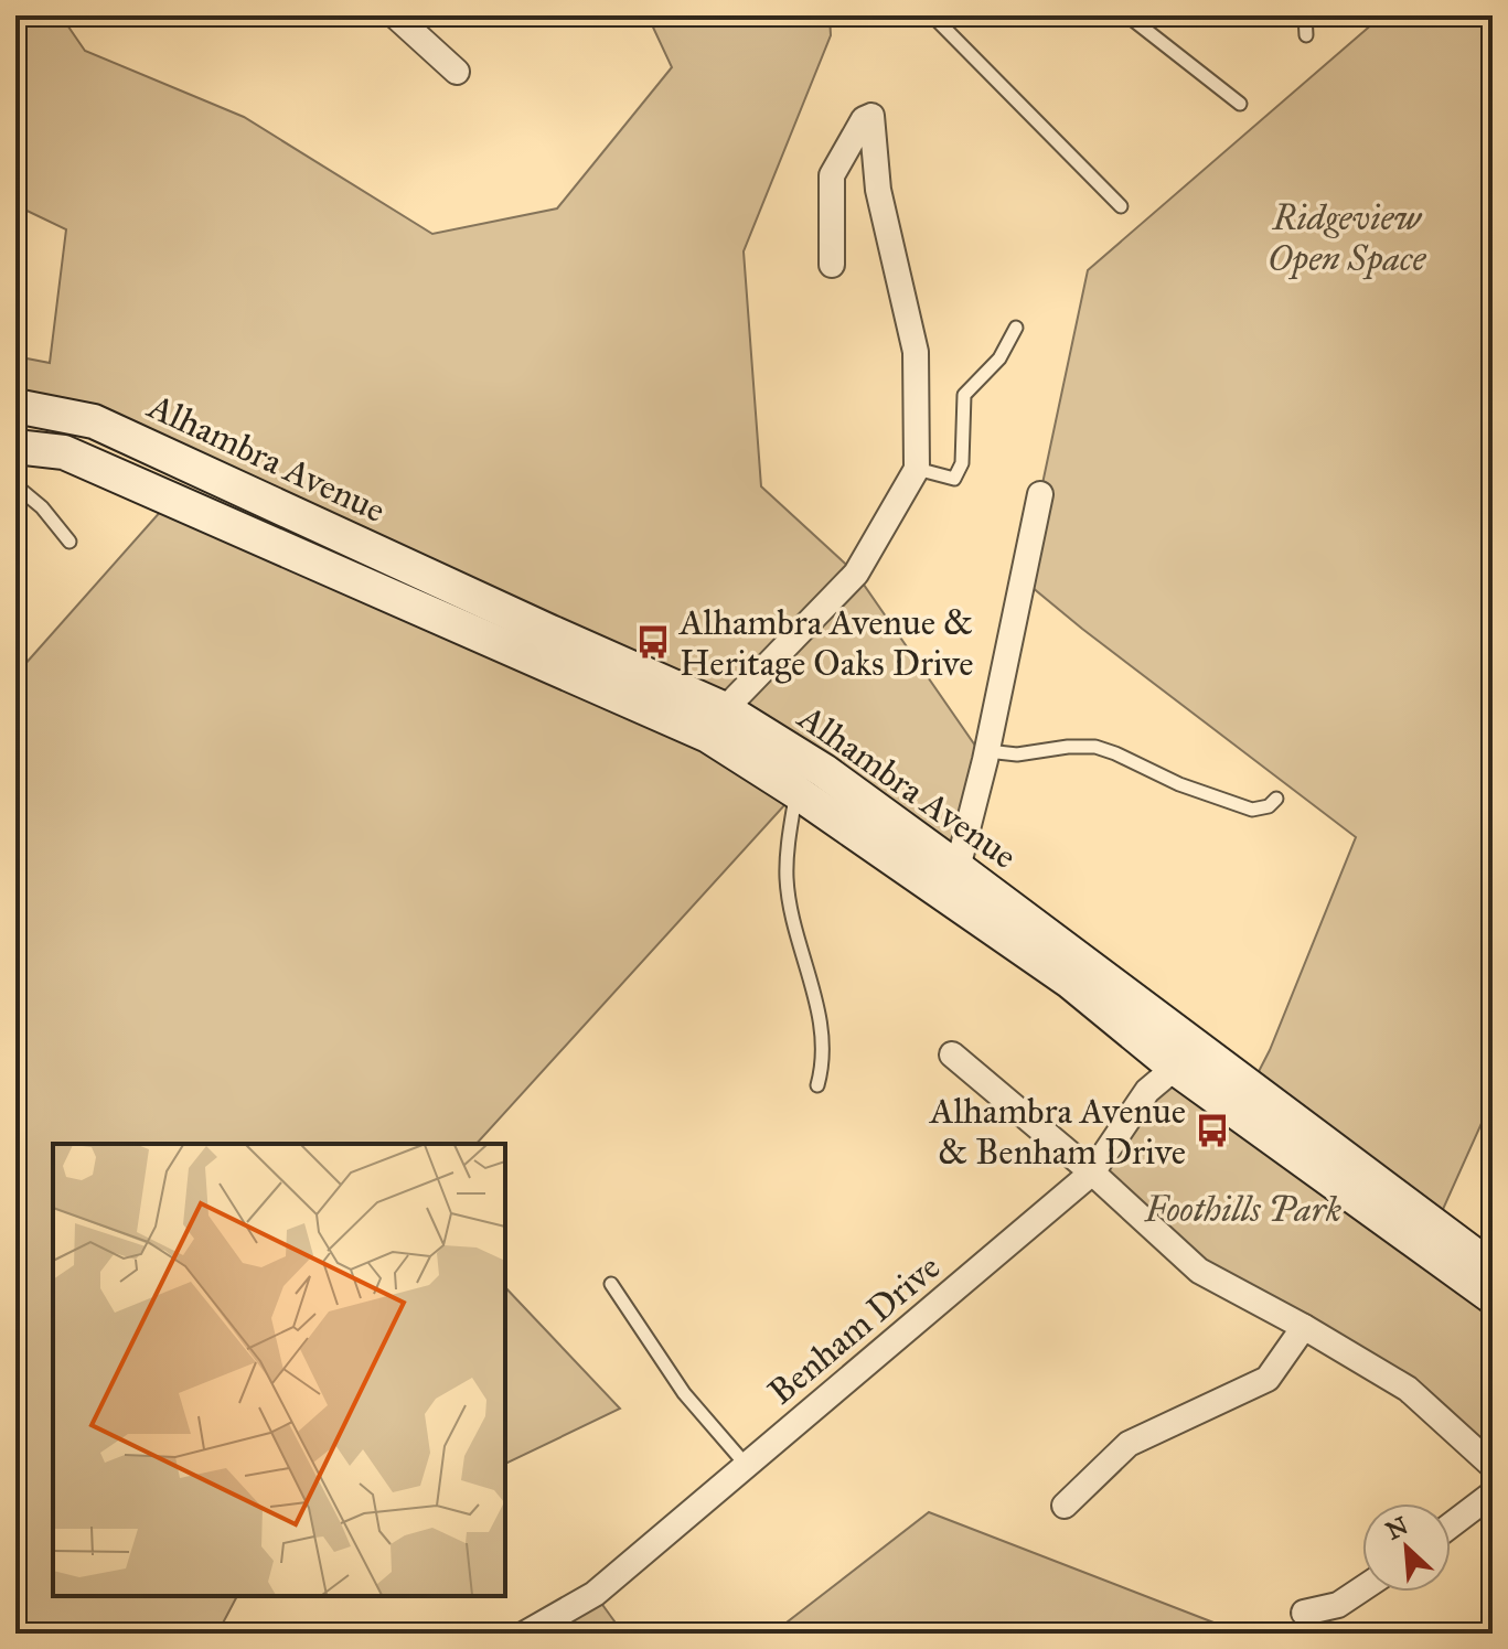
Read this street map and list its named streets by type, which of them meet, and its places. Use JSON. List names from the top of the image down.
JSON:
{
  "streets": {
    "main road": ["Alhambra Avenue"],
    "street": ["Benham Drive"]
  },
  "crossings": [
    ["Alhambra Avenue", "Benham Drive"]
  ],
  "parks": ["Ridgeview Open Space", "Foothills Park"],
  "places": {
    "bus stop": ["Alhambra Avenue & Heritage Oaks Drive", "Alhambra Avenue & Benham Drive"]
  },
  "north": "top left"
}
